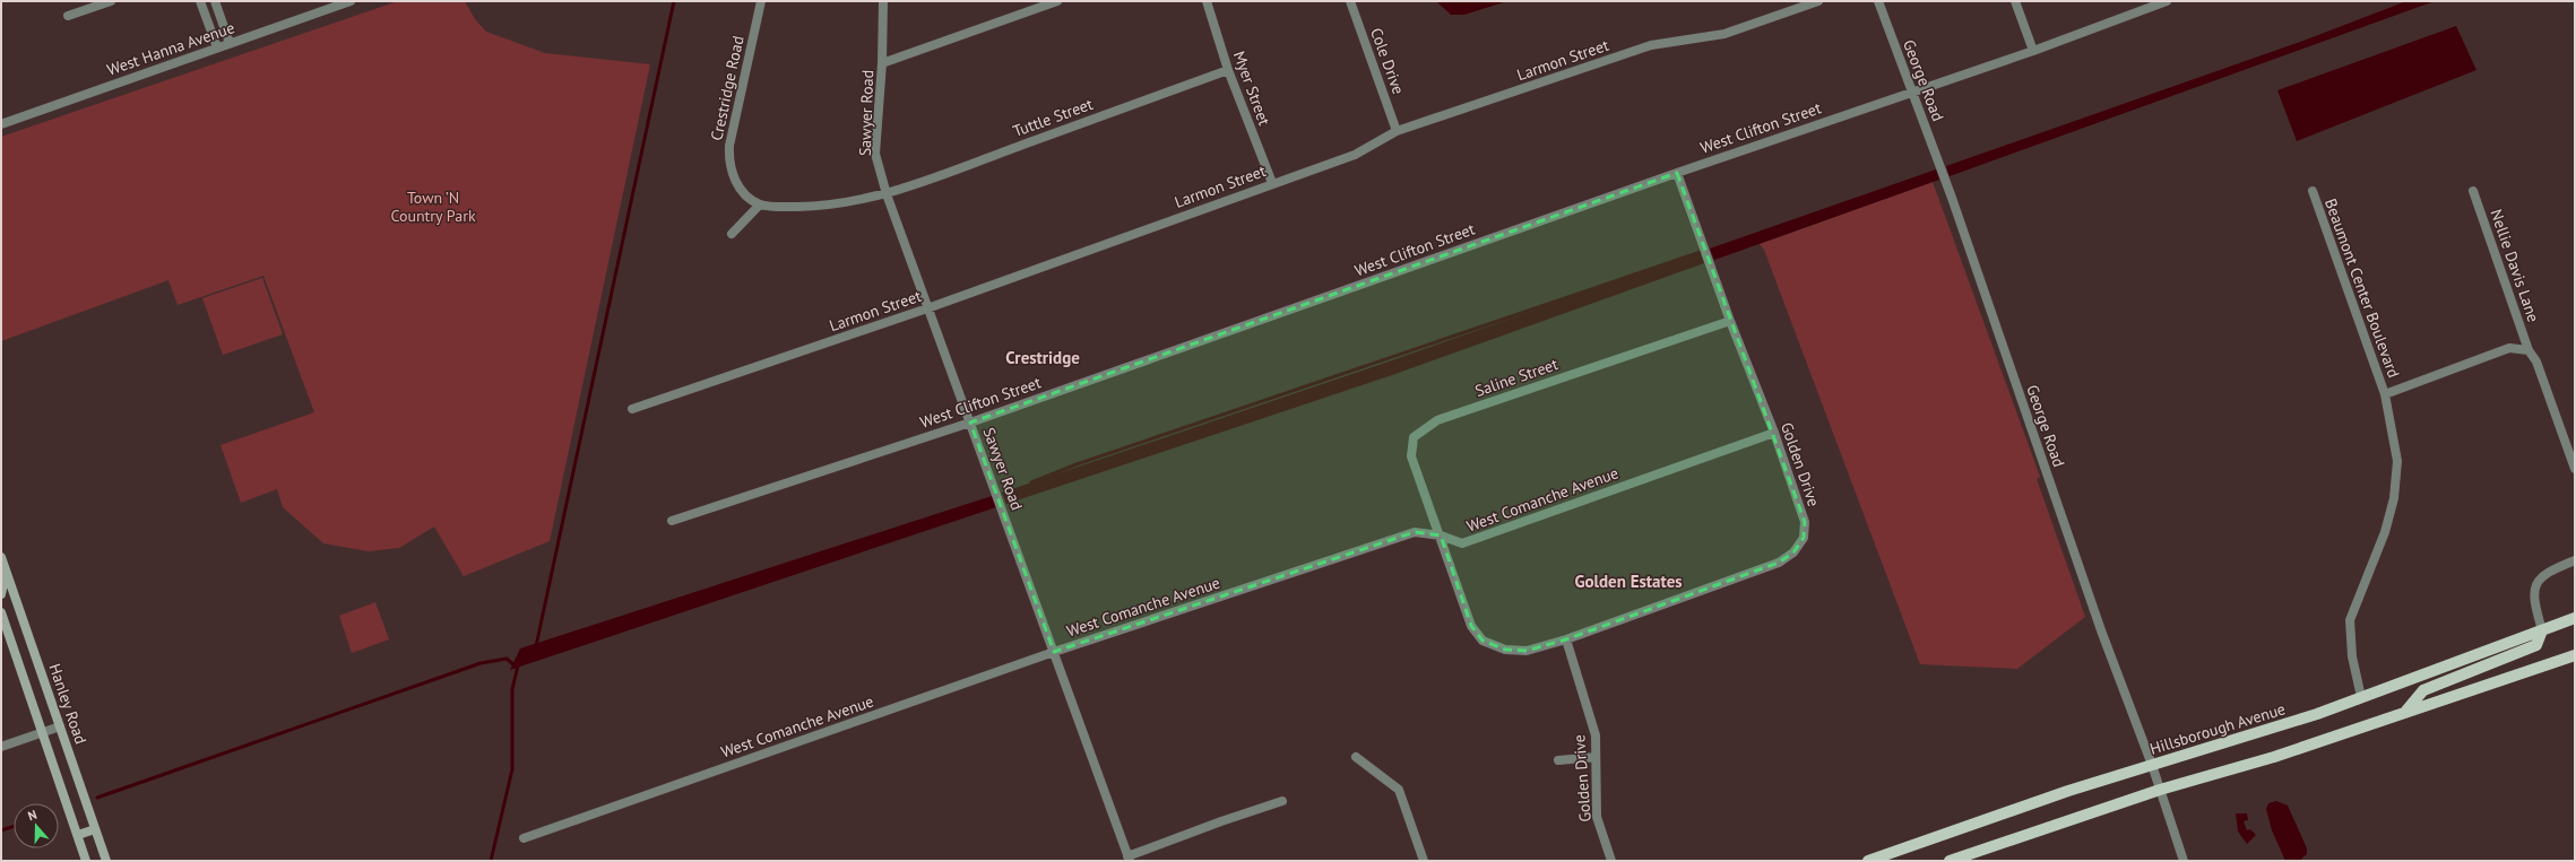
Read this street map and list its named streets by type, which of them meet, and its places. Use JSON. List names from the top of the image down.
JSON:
{
  "streets": {
    "main road": ["Hanley Road", "Hillsborough Avenue"],
    "street": [
      "West Hanna Avenue",
      "Larmon Street",
      "Cole Drive",
      "George Road",
      "Crestridge Road",
      "Myer Street",
      "Sawyer Road",
      "Tuttle Street",
      "West Clifton Street",
      "Nellie Davis Lane",
      "Beaumont Center Boulevard",
      "Saline Street",
      "Golden Drive",
      "West Comanche Avenue"
    ]
  },
  "crossings": [
    ["Larmon Street", "Cole Drive"],
    ["Larmon Street", "Myer Street"],
    ["Larmon Street", "Sawyer Road"],
    ["George Road", "West Clifton Street"],
    ["George Road", "Hillsborough Avenue"],
    ["Myer Street", "Tuttle Street"],
    ["Sawyer Road", "Tuttle Street"],
    ["Sawyer Road", "West Clifton Street"],
    ["Sawyer Road", "West Comanche Avenue"],
    ["West Clifton Street", "Golden Drive"],
    ["Nellie Davis Lane", "Beaumont Center Boulevard"],
    ["Beaumont Center Boulevard", "Hillsborough Avenue"],
    ["Saline Street", "Golden Drive"],
    ["Saline Street", "West Comanche Avenue"],
    ["Golden Drive", "West Comanche Avenue"]
  ],
  "districts": ["Crestridge", "Golden Estates"],
  "parks": ["Town ’N Country Park"],
  "north": "top"
}
